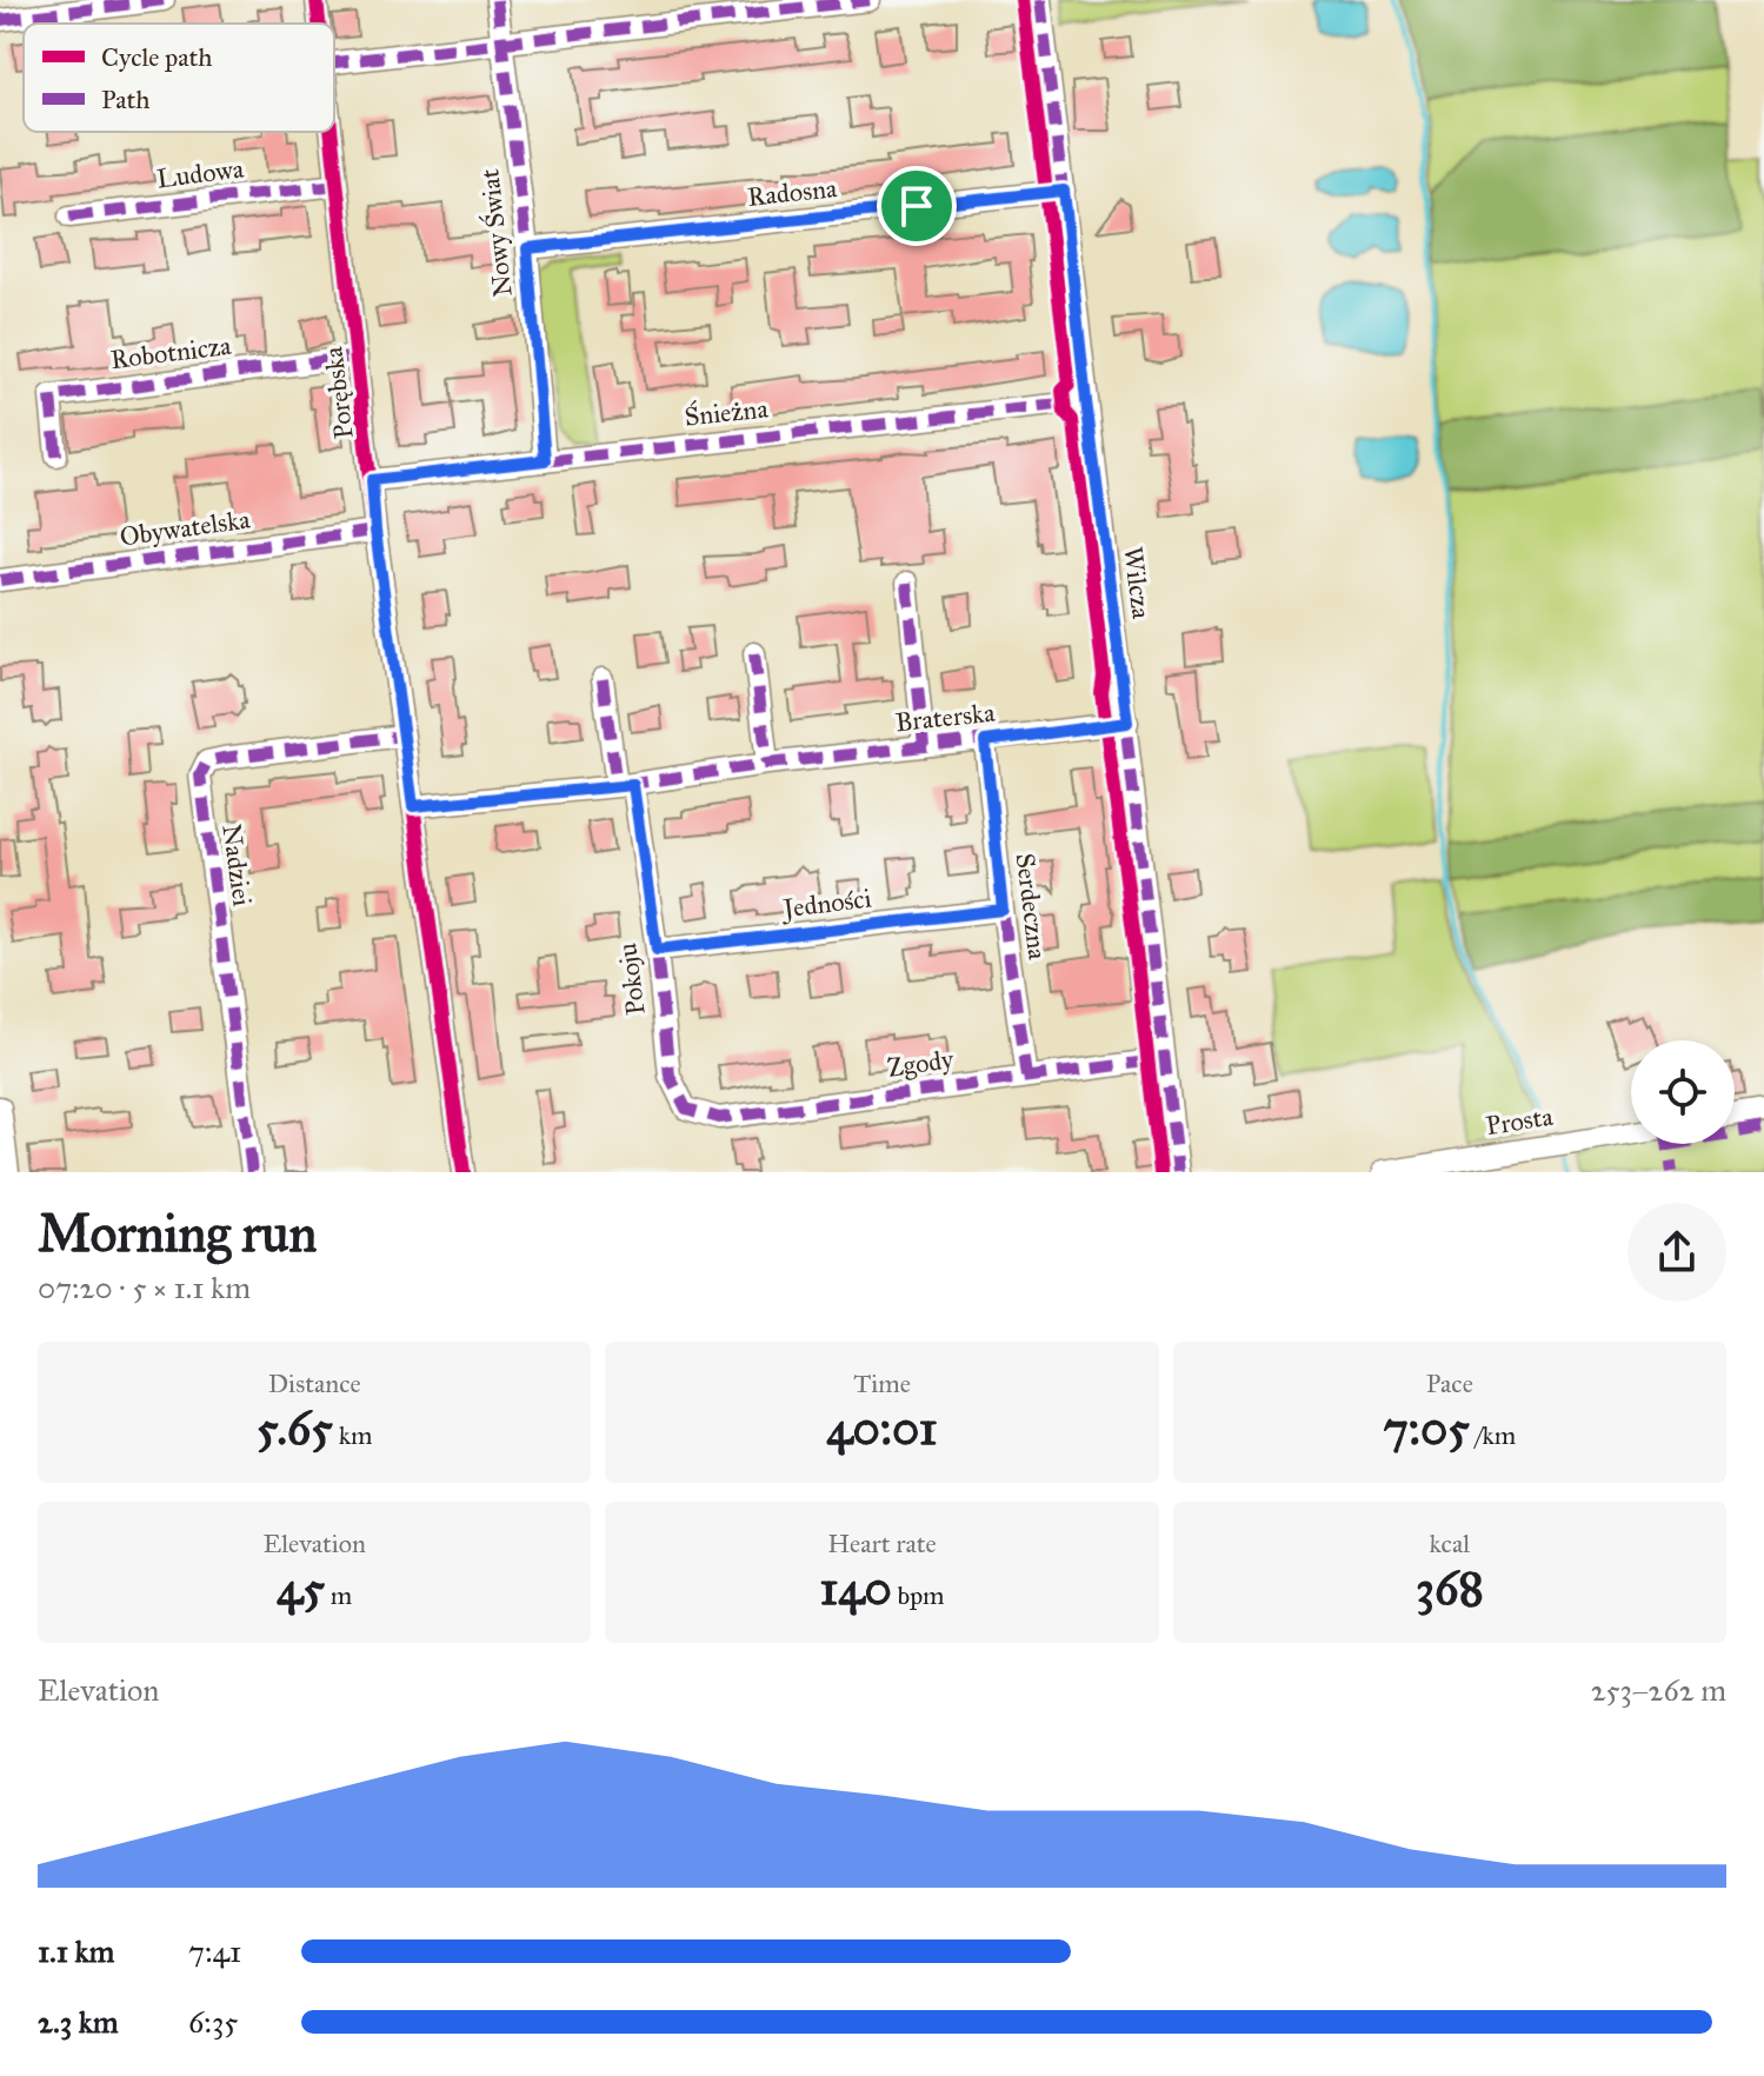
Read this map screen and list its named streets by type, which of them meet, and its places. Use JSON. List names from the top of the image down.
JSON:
{
  "streets": {
    "street": [
      "Ludowa",
      "Radosna",
      "Nowy Świat",
      "Robotnicza",
      "Porębska",
      "Śnieżna",
      "Obywatelska",
      "Wilcza",
      "Braterska",
      "Nadziei",
      "Jedności",
      "Serdeczna",
      "Pokoju",
      "Zgody",
      "Prosta"
    ]
  },
  "crossings": [
    ["Ludowa", "Porębska"],
    ["Radosna", "Nowy Świat"],
    ["Radosna", "Wilcza"],
    ["Nowy Świat", "Śnieżna"],
    ["Robotnicza", "Porębska"],
    ["Porębska", "Śnieżna"],
    ["Porębska", "Obywatelska"],
    ["Porębska", "Braterska"],
    ["Porębska", "Nadziei"],
    ["Śnieżna", "Wilcza"],
    ["Wilcza", "Braterska"],
    ["Wilcza", "Zgody"],
    ["Braterska", "Serdeczna"],
    ["Braterska", "Pokoju"],
    ["Jedności", "Serdeczna"],
    ["Jedności", "Pokoju"],
    ["Serdeczna", "Zgody"],
    ["Pokoju", "Zgody"]
  ],
  "legend": ["Cycle path", "Path"],
  "page": {
    "heading": ["Morning run", "07:20 · 5 × 1.1 km"],
    "stats": [
      ["Distance", "5.65 km"],
      ["Time", "40:01"],
      ["Pace", "7:05 /km"],
      ["Elevation", "45 m"],
      ["Heart rate", "140 bpm"],
      ["kcal", "368"]
    ],
    "chart": ["Elevation", "253–262 m"],
    "list": [
      {
        "name": "1.1 km",
        "note": "7:41"
      },
      {
        "name": "2.3 km",
        "note": "6:35"
      }
    ]
  }
}
